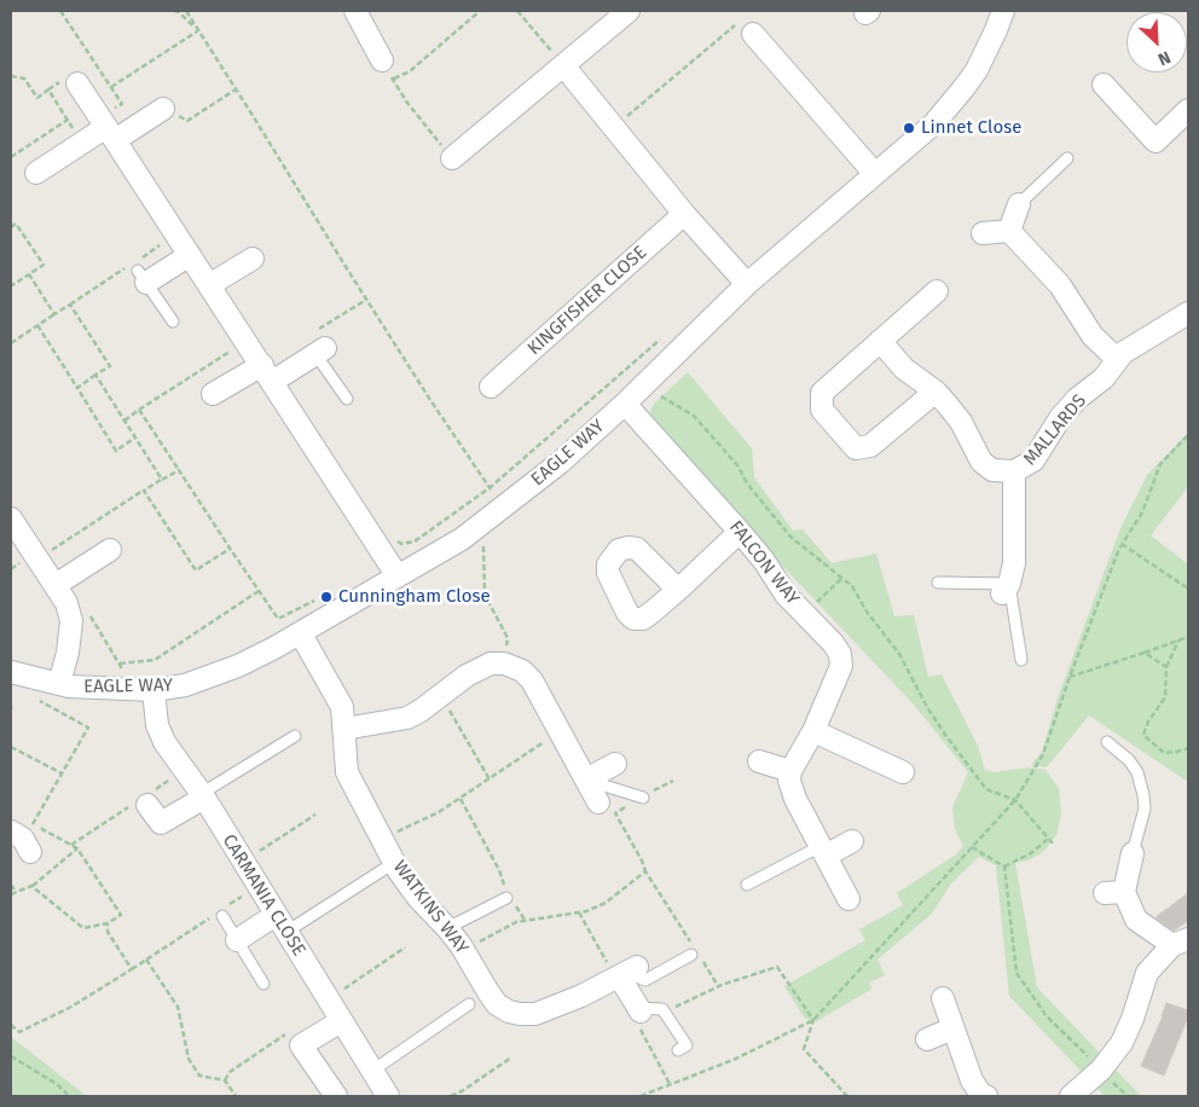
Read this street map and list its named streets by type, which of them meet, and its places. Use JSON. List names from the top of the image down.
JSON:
{
  "streets": {
    "street": [
      "KINGFISHER CLOSE",
      "MALLARDS",
      "EAGLE WAY",
      "FALCON WAY",
      "CARMANIA CLOSE",
      "WATKINS WAY"
    ]
  },
  "crossings": [
    ["EAGLE WAY", "FALCON WAY"],
    ["EAGLE WAY", "CARMANIA CLOSE"],
    ["EAGLE WAY", "WATKINS WAY"]
  ],
  "places": ["Linnet Close", "Cunningham Close"],
  "north": "bottom right"
}
